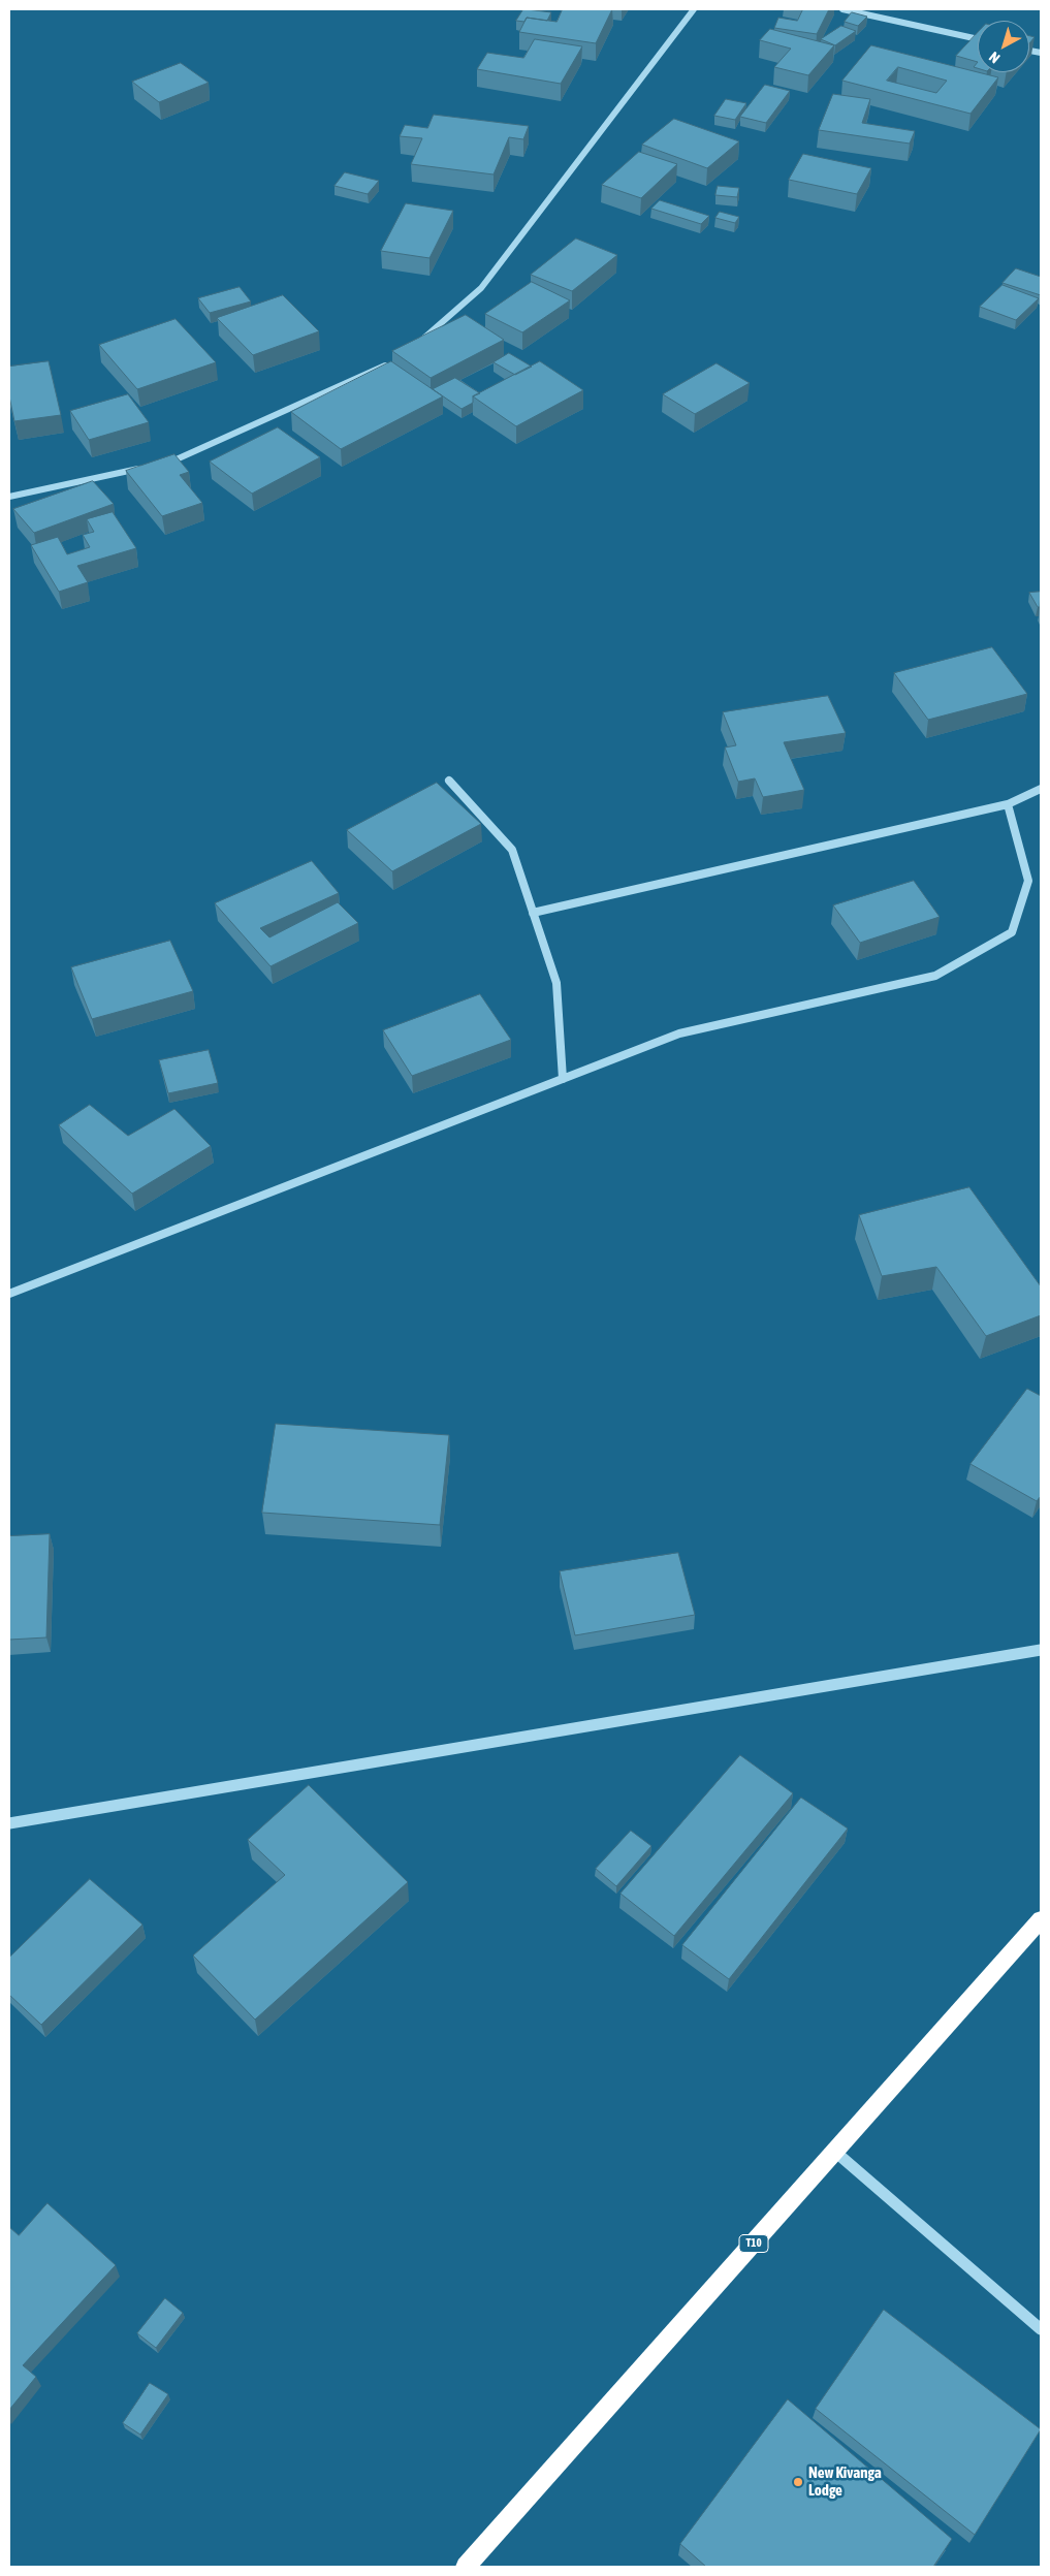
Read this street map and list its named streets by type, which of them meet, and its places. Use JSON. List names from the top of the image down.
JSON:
{
  "streets": {
    "highway": ["T10"]
  },
  "places": ["New Kivanga Lodge"],
  "north": "bottom left"
}
